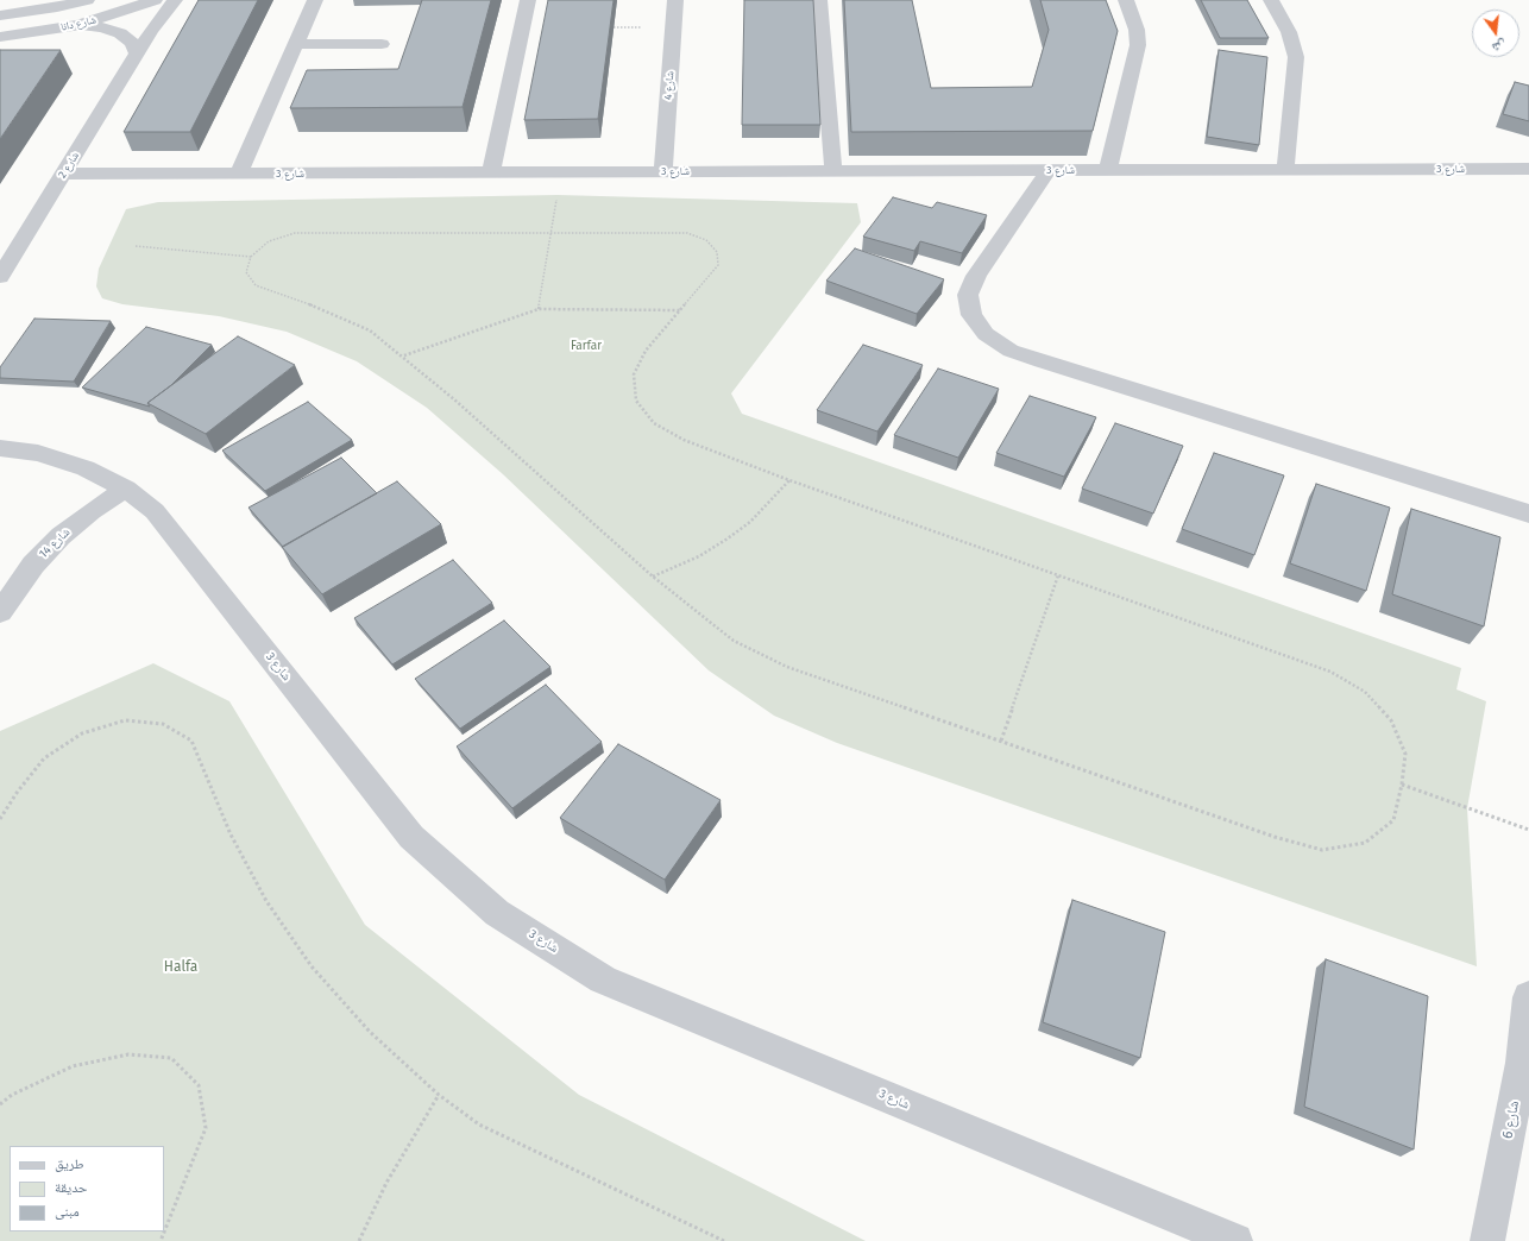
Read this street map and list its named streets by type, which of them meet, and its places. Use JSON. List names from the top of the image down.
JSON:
{
  "streets": {
    "street": [
      "شارع دانا",
      "شارع 4",
      "شارع 2",
      "شارع 3",
      "شارع 14",
      "شارع 6"
    ]
  },
  "crossings": [
    ["شارع 4", "شارع 3"],
    ["شارع 2", "شارع 3"],
    ["شارع 3", "شارع 14"]
  ],
  "parks": ["Farfar", "Halfa"],
  "legend": ["طريق", "حديقة", "مبنى"],
  "north": "bottom"
}
